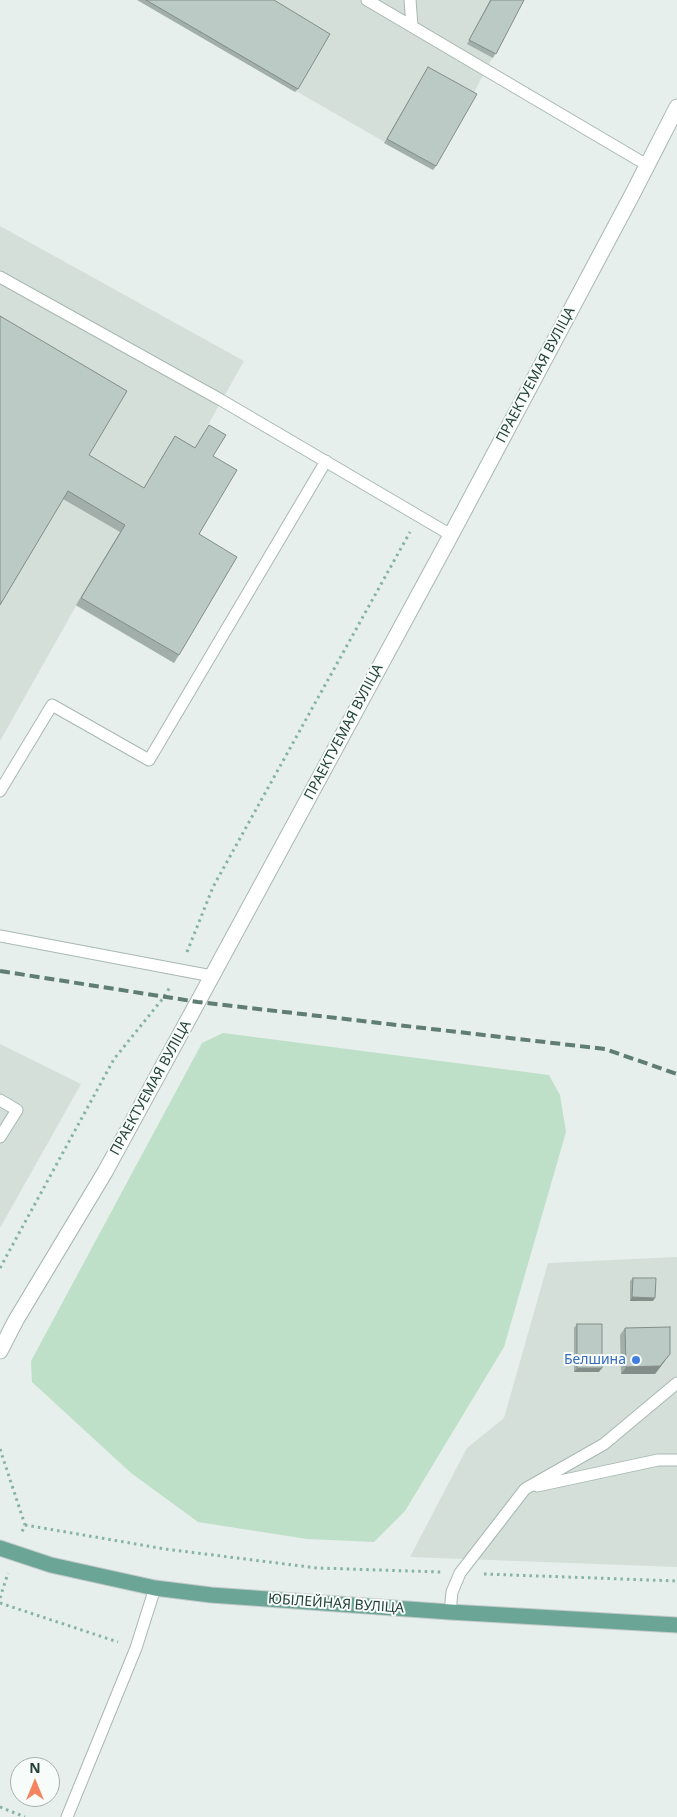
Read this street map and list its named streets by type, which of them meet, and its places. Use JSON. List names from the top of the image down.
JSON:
{
  "streets": {
    "main road": ["ЮБІЛЕЙНАЯ ВУЛІЦА"],
    "street": ["ПРАЕКТУЕМАЯ ВУЛІЦА"]
  },
  "places": ["Белшина"],
  "north": "top"
}
